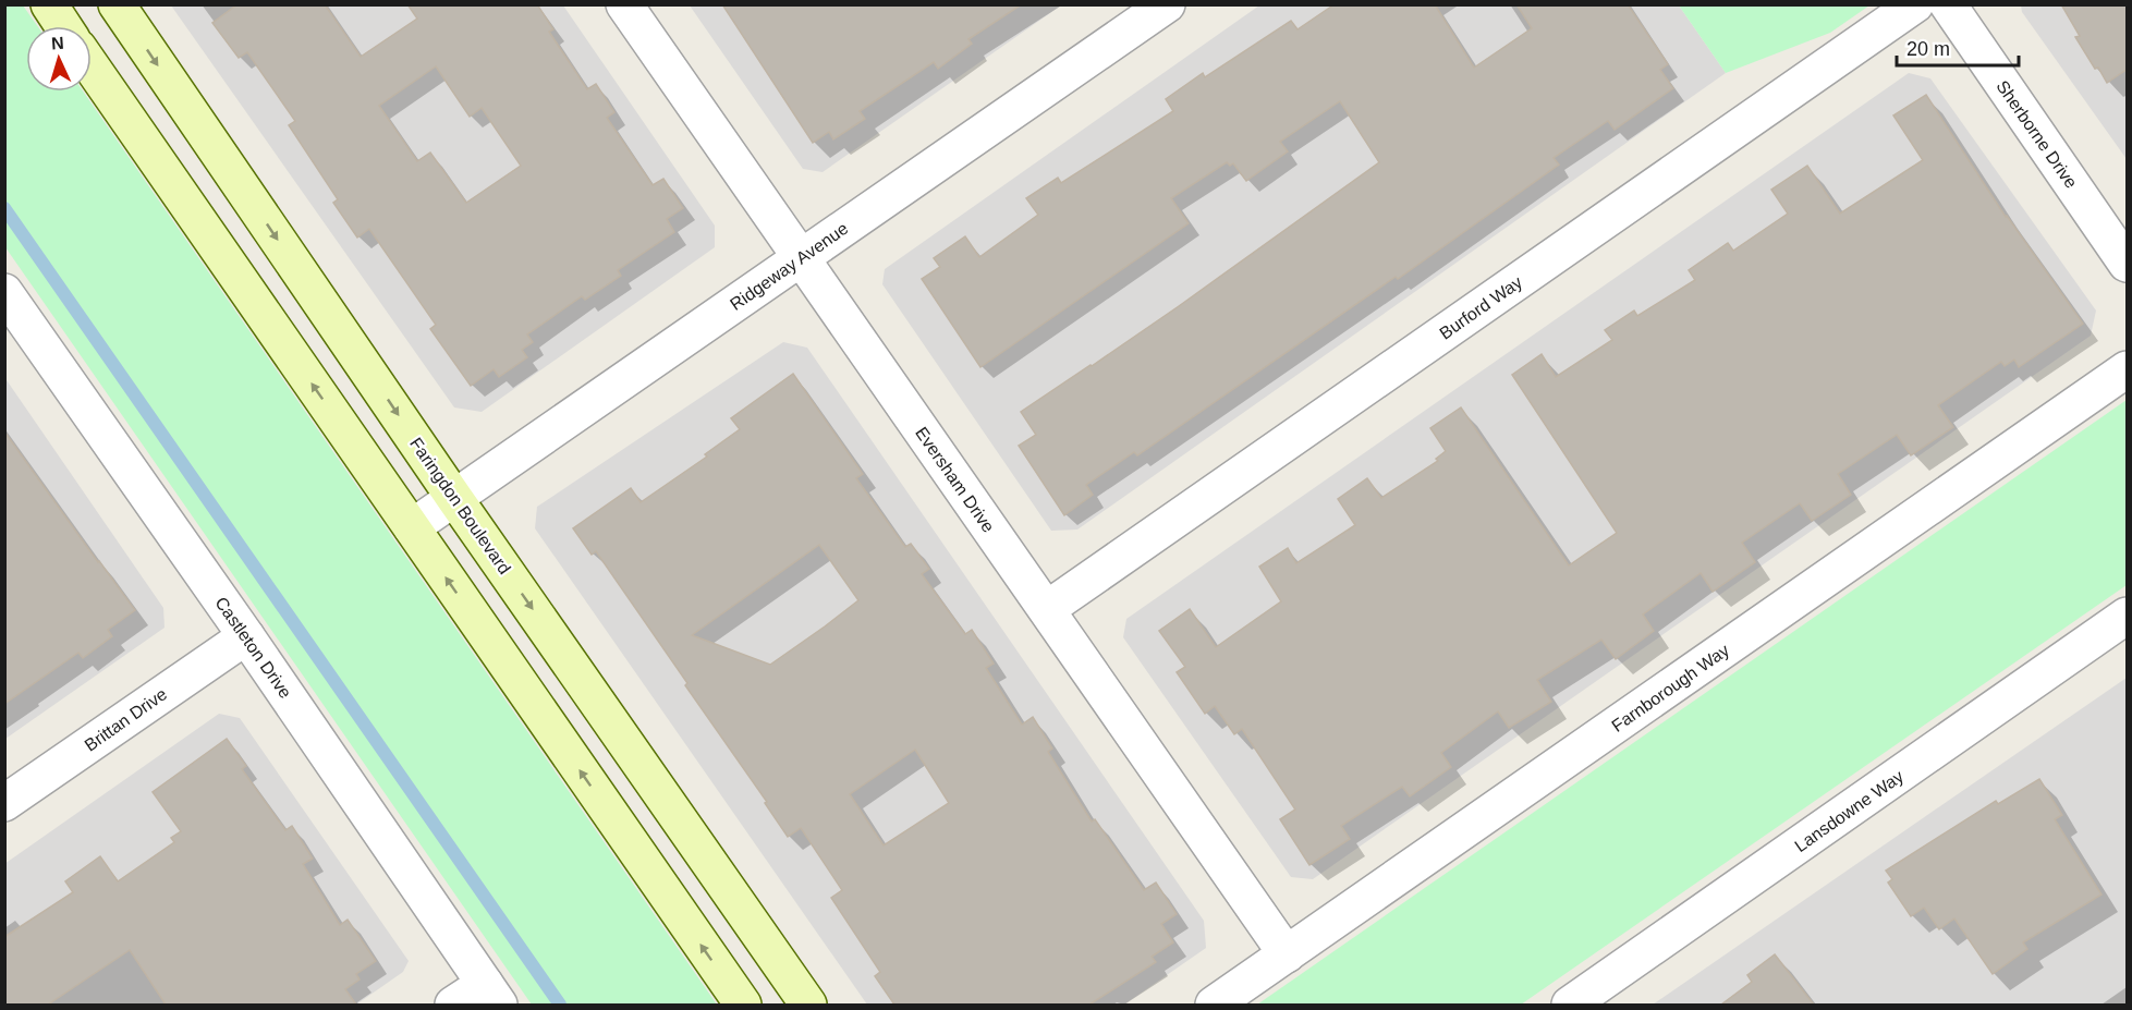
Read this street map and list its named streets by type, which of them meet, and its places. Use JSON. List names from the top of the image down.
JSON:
{
  "streets": {
    "street": [
      "Sherborne Drive",
      "Ridgeway Avenue",
      "Burford Way",
      "Eversham Drive",
      "Faringdon Boulevard",
      "Castleton Drive",
      "Farnborough Way",
      "Brittan Drive",
      "Lansdowne Way"
    ]
  },
  "crossings": [
    ["Ridgeway Avenue", "Eversham Drive"],
    ["Ridgeway Avenue", "Faringdon Boulevard"],
    ["Burford Way", "Eversham Drive"],
    ["Eversham Drive", "Farnborough Way"],
    ["Castleton Drive", "Brittan Drive"]
  ],
  "scale_bar": "20 m",
  "north": "top"
}
